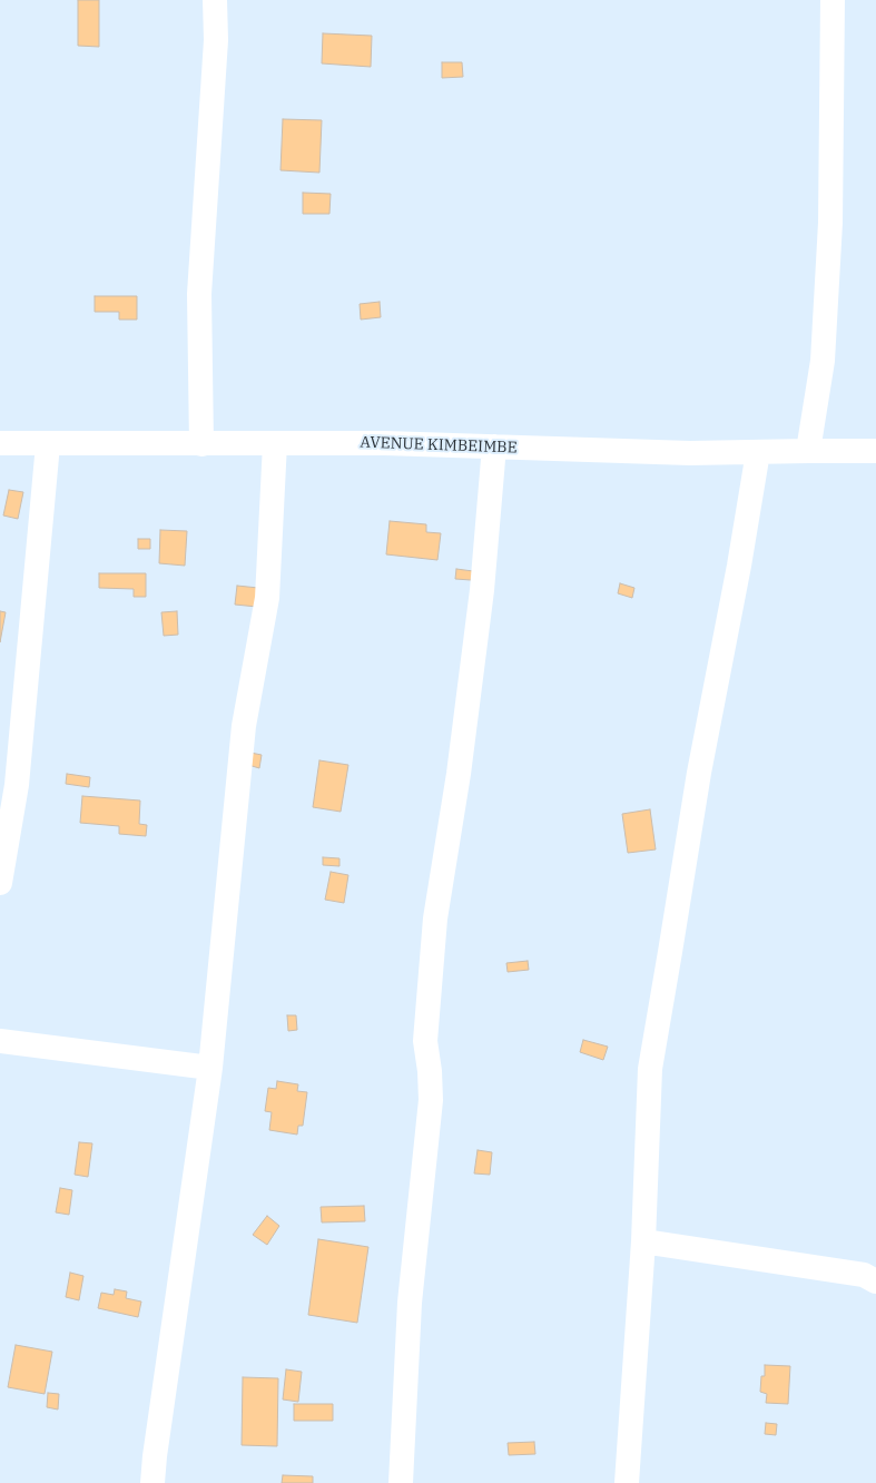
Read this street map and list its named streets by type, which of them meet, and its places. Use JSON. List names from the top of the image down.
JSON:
{
  "streets": {
    "street": ["AVENUE KIMBEIMBE"]
  }
}
